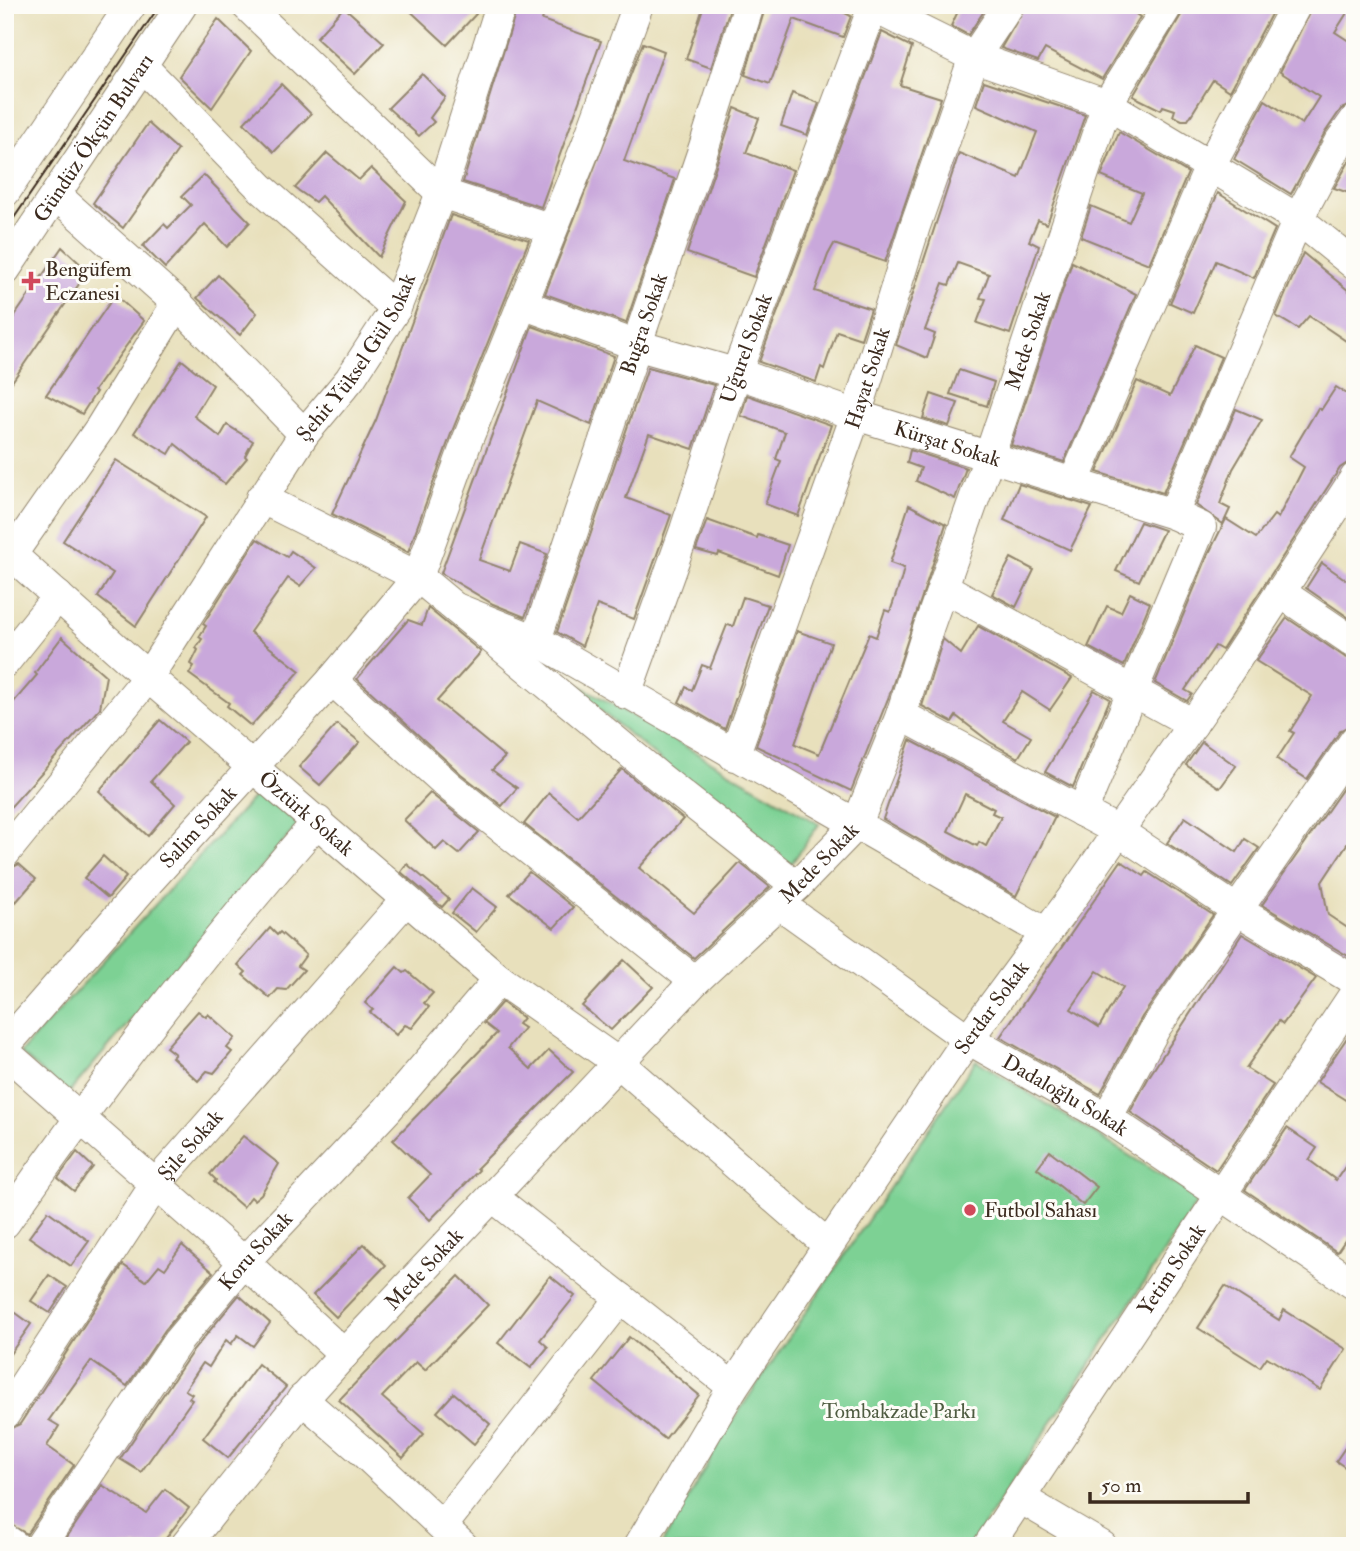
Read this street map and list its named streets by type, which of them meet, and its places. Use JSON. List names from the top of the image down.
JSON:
{
  "streets": {
    "street": [
      "Gündüz Ökçün Bulvarı",
      "Buğra Sokak",
      "Mede Sokak",
      "Uğurel Sokak",
      "Şehit Yüksel Gül Sokak",
      "Hayat Sokak",
      "Kürşat Sokak",
      "Öztürk Sokak",
      "Salim Sokak",
      "Serdar Sokak",
      "Dadaloğlu Sokak",
      "Şile Sokak",
      "Koru Sokak",
      "Yetim Sokak"
    ]
  },
  "crossings": [
    ["Buğra Sokak", "Kürşat Sokak"],
    ["Mede Sokak", "Kürşat Sokak"],
    ["Mede Sokak", "Öztürk Sokak"],
    ["Mede Sokak", "Dadaloğlu Sokak"],
    ["Uğurel Sokak", "Kürşat Sokak"],
    ["Şehit Yüksel Gül Sokak", "Öztürk Sokak"],
    ["Şehit Yüksel Gül Sokak", "Dadaloğlu Sokak"],
    ["Hayat Sokak", "Kürşat Sokak"],
    ["Öztürk Sokak", "Salim Sokak"],
    ["Öztürk Sokak", "Serdar Sokak"],
    ["Öztürk Sokak", "Şile Sokak"],
    ["Öztürk Sokak", "Koru Sokak"],
    ["Salim Sokak", "Dadaloğlu Sokak"],
    ["Serdar Sokak", "Dadaloğlu Sokak"],
    ["Dadaloğlu Sokak", "Yetim Sokak"]
  ],
  "parks": ["Tombakzade Parkı"],
  "places": {
    "health": ["Bengüfem Eczanesi"],
    "other": ["Futbol Sahası"]
  },
  "scale_bar": "50 m"
}
